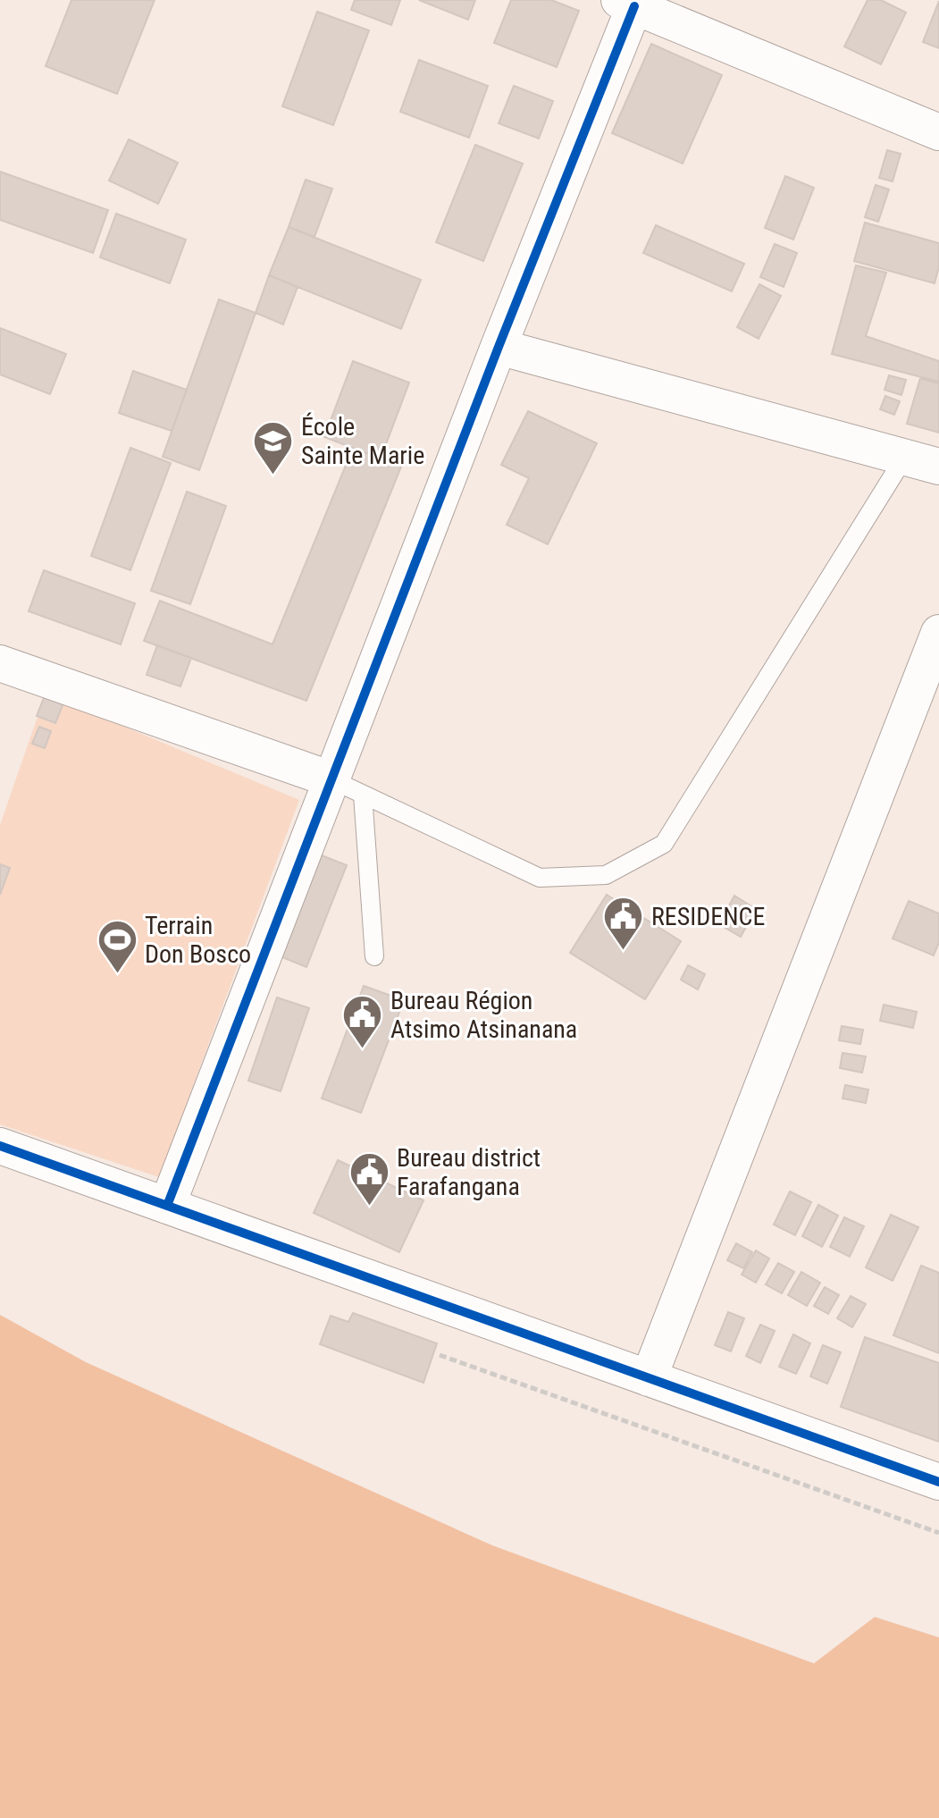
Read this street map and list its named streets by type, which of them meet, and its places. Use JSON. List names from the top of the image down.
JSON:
{
  "places": {
    "school or university": ["École Sainte Marie"],
    "public building": ["RESIDENCE", "Bureau Région Atsimo Atsinanana", "Bureau district Farafangana"],
    "sports": ["Terrain Don Bosco"]
  }
}
